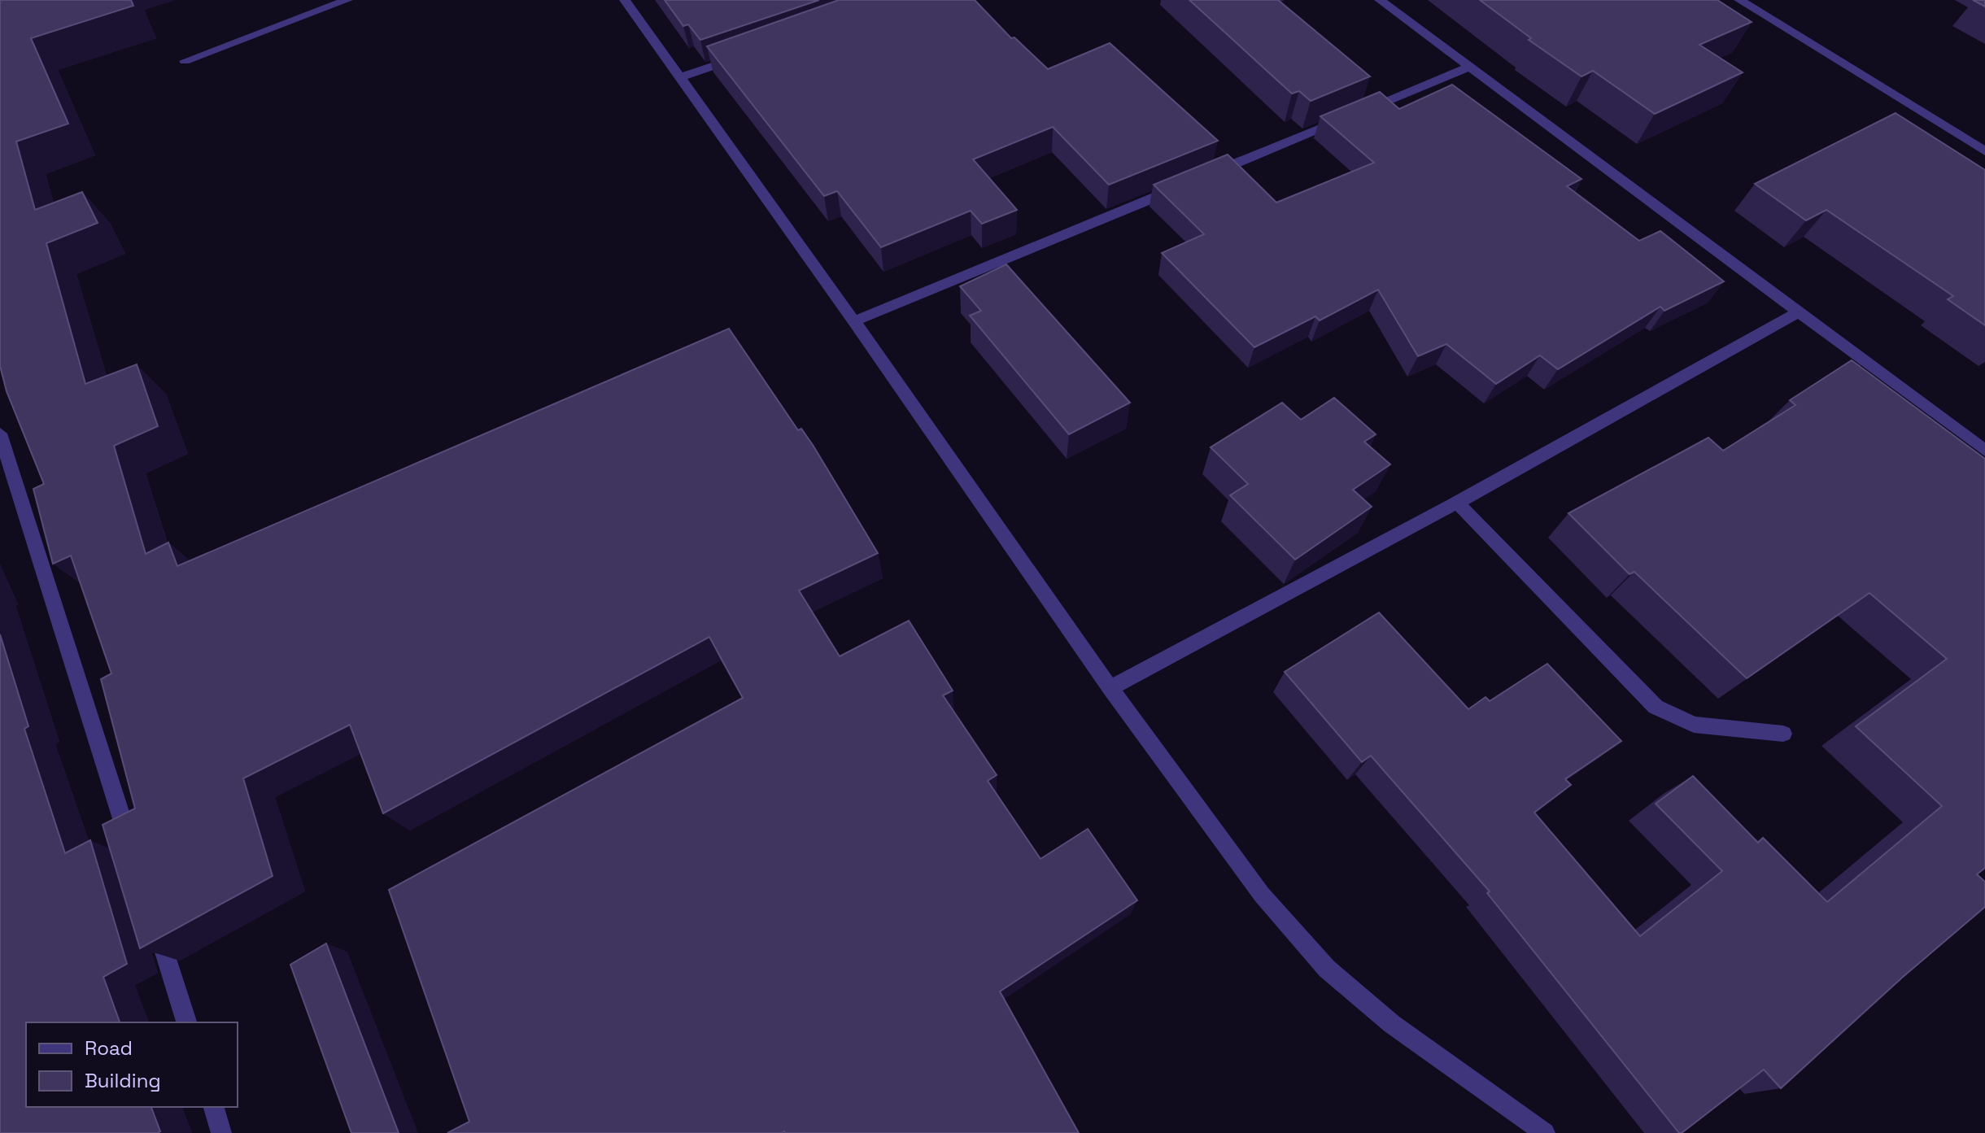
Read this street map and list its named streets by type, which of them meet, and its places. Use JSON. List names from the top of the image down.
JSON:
{
  "legend": ["Road", "Building"]
}
